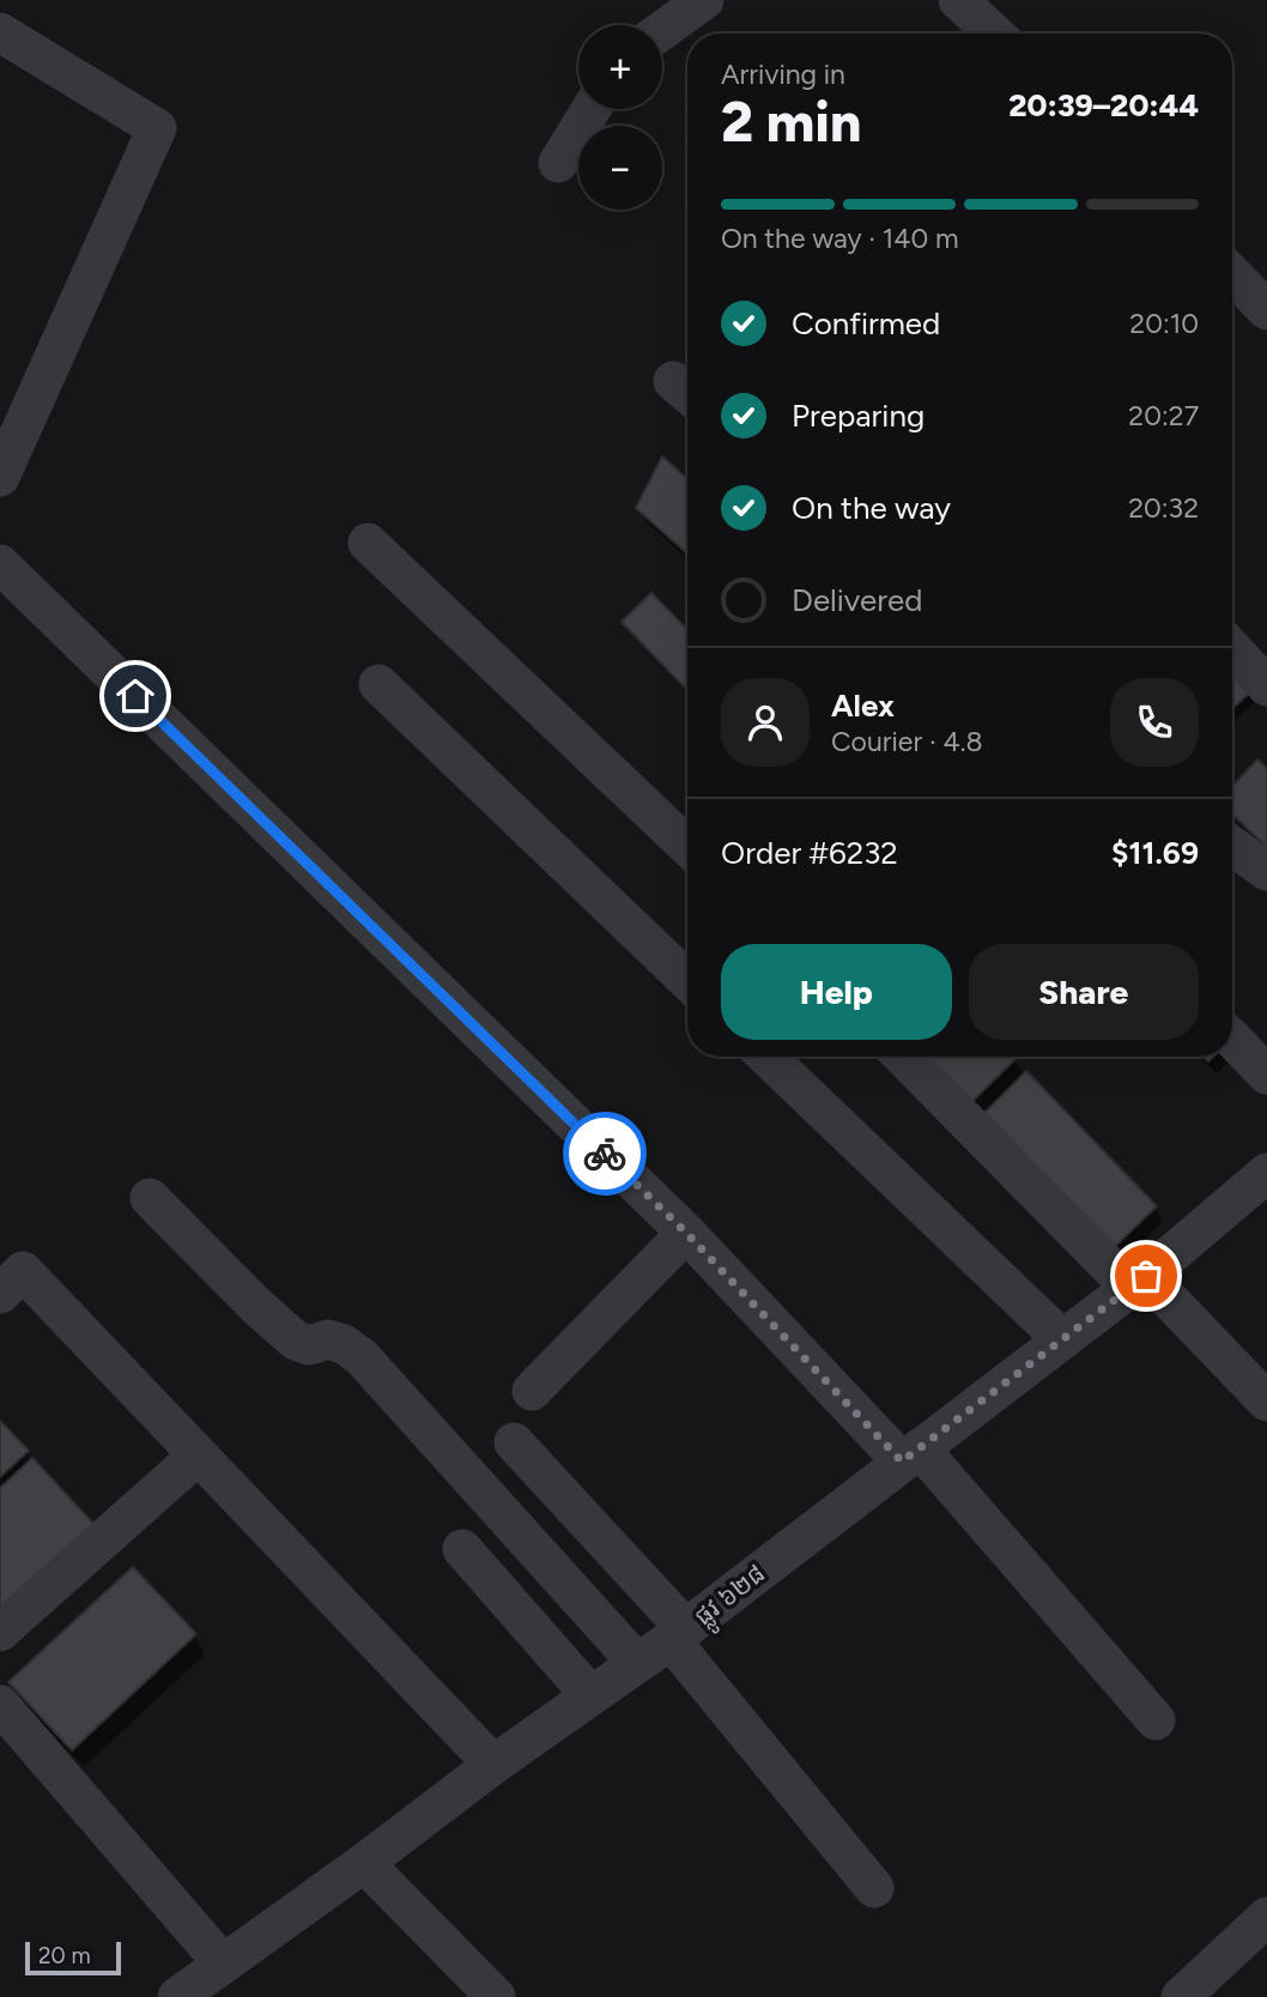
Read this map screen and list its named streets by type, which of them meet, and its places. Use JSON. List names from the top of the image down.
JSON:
{
  "streets": {
    "street": ["ផ្លូវ ៦២៨"]
  },
  "scale_bar": "20 m",
  "page": {
    "map_buttons": ["+", "−"],
    "heading": ["2 min", "Arriving in", "20:39–20:44"],
    "panel": [
      "Alex",
      "Courier · 4.8",
      "Order #6232",
      "$11.69"
    ],
    "bar": "On the way · 140 m",
    "list": [
      ["Confirmed", "20:10"],
      ["Preparing", "20:27"],
      ["On the way", "20:32"],
      "Delivered"
    ],
    "buttons": ["Help", "Share"],
    "scale": "20 m"
  }
}
